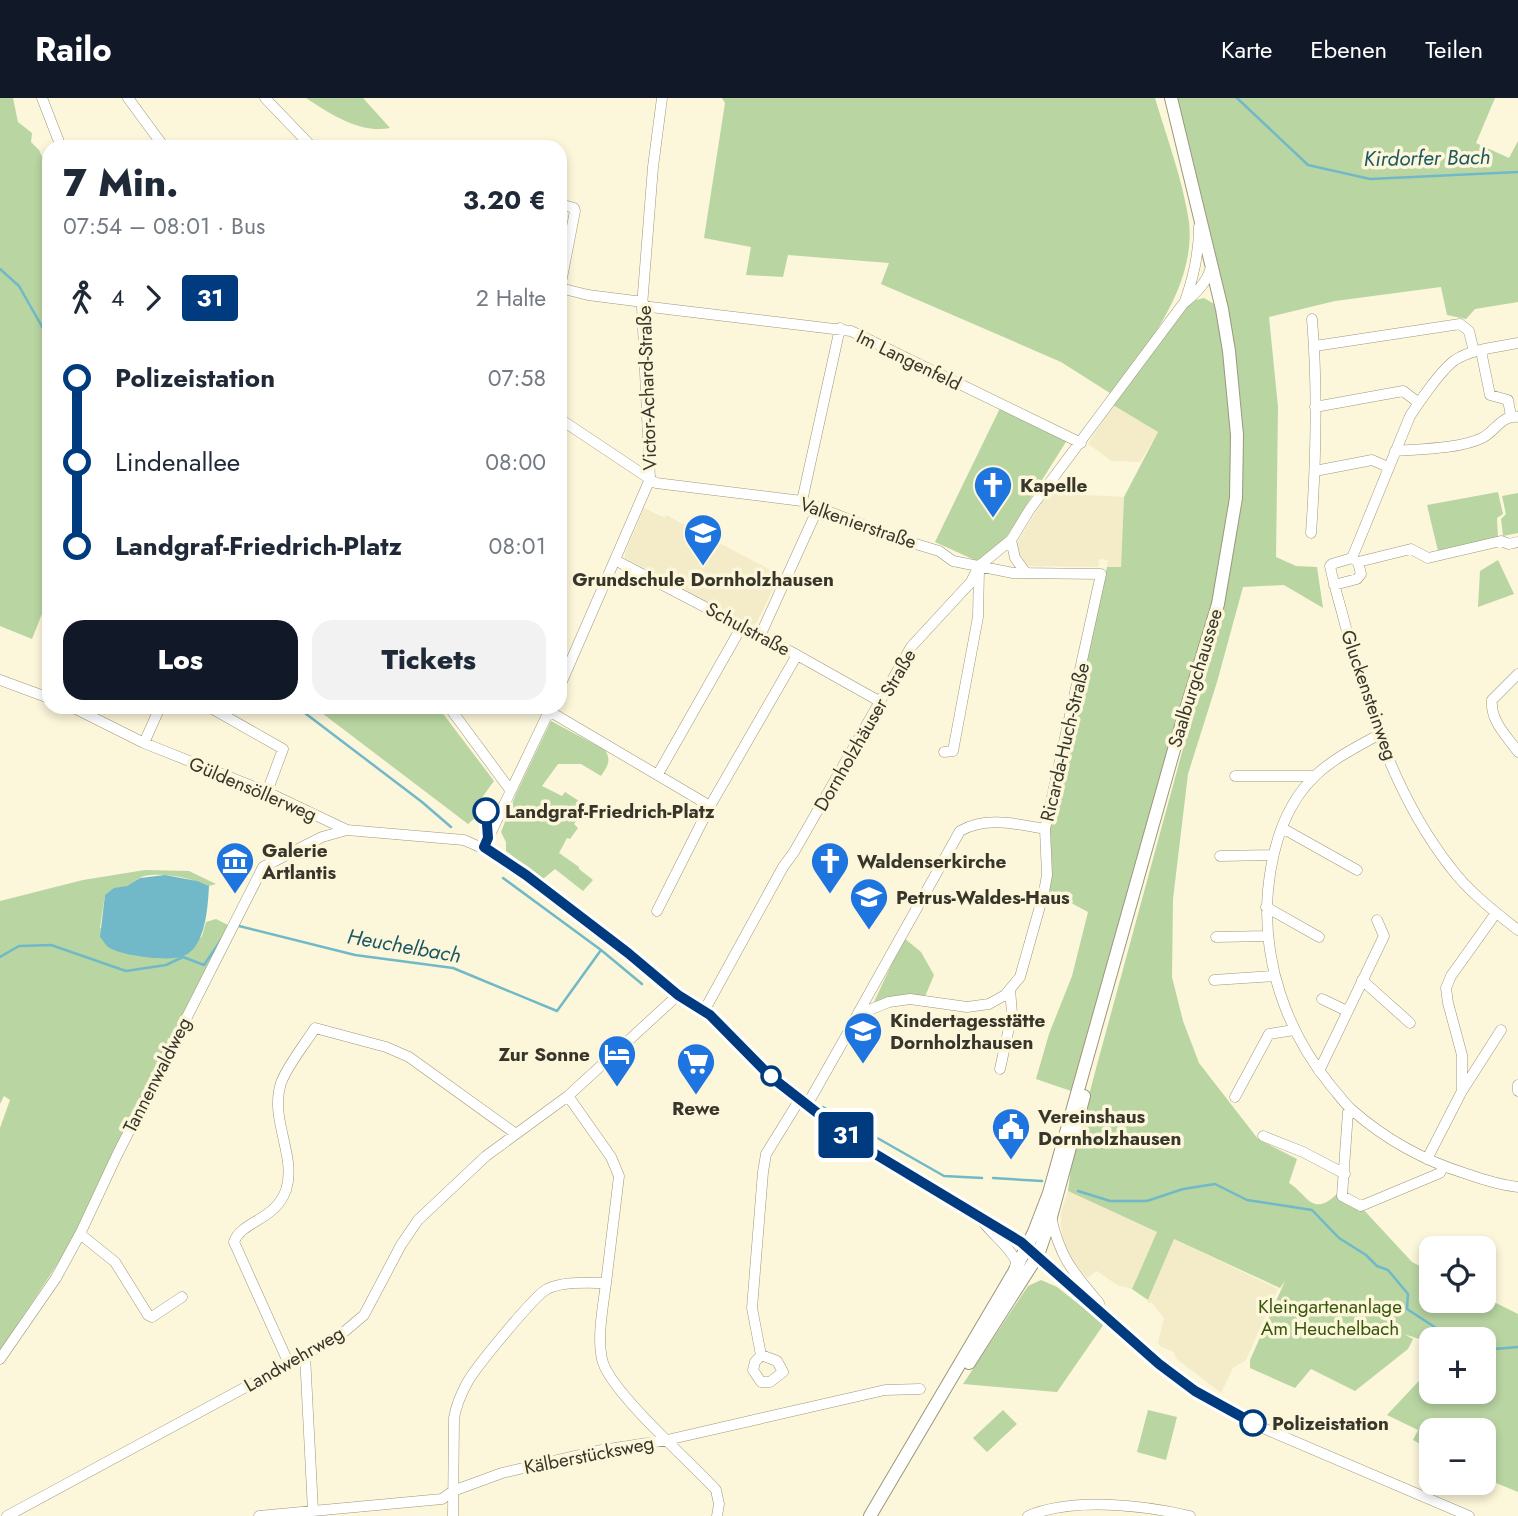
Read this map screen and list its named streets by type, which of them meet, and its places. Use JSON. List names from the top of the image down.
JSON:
{
  "streets": {
    "main road": ["Saalburgchaussee"],
    "street": [
      "Im Langenfeld",
      "Victor-Achard-Straße",
      "Valkenierstraße",
      "Schulstraße",
      "Gluckensteinweg",
      "Dornholzhäuser Straße",
      "Ricarda-Huch-Straße",
      "Güldensöllerweg",
      "Tannenwaldweg",
      "Landwehrweg",
      "Kälberstücksweg"
    ]
  },
  "crossings": [
    ["Im Langenfeld", "Victor-Achard-Straße"],
    ["Im Langenfeld", "Dornholzhäuser Straße"],
    ["Victor-Achard-Straße", "Valkenierstraße"],
    ["Victor-Achard-Straße", "Schulstraße"],
    ["Valkenierstraße", "Dornholzhäuser Straße"],
    ["Valkenierstraße", "Ricarda-Huch-Straße"],
    ["Schulstraße", "Dornholzhäuser Straße"],
    ["Saalburgchaussee", "Dornholzhäuser Straße"],
    ["Saalburgchaussee", "Güldensöllerweg"],
    ["Dornholzhäuser Straße", "Güldensöllerweg"],
    ["Güldensöllerweg", "Tannenwaldweg"],
    ["Güldensöllerweg", "Landwehrweg"]
  ],
  "water": ["Kirdorfer Bach", "Heuchelbach"],
  "parks": ["Kleingartenanlage Am Heuchelbach"],
  "places": {
    "church": ["Kapelle", "Waldenserkirche"],
    "school or university": ["Grundschule Dornholzhausen", "Petrus-Waldes-Haus", "Kindertagesstätte Dornholzhausen"],
    "other": ["Landgraf-Friedrich-Platz", "Polizeistation"],
    "museum": ["Galerie Artlantis"],
    "hotel": ["Zur Sonne"],
    "supermarket": ["Rewe"],
    "public building": ["Vereinshaus Dornholzhausen"]
  },
  "lines": ["bus line 31"],
  "page": {
    "header": "Railo",
    "nav": ["Karte", "Ebenen", "Teilen"],
    "on_map": "31",
    "heading": ["7 Min.", "07:54 – 08:01 · Bus", "3.20 €"],
    "legs": ["4", "31", "2 Halte"],
    "list": [
      {
        "name": "Polizeistation",
        "value": "07:58"
      },
      {
        "name": "Lindenallee",
        "value": "08:00"
      },
      {
        "name": "Landgraf-Friedrich-Platz",
        "value": "08:01"
      }
    ],
    "buttons": ["Los", "Tickets"],
    "map_buttons": ["+", "−"]
  }
}
